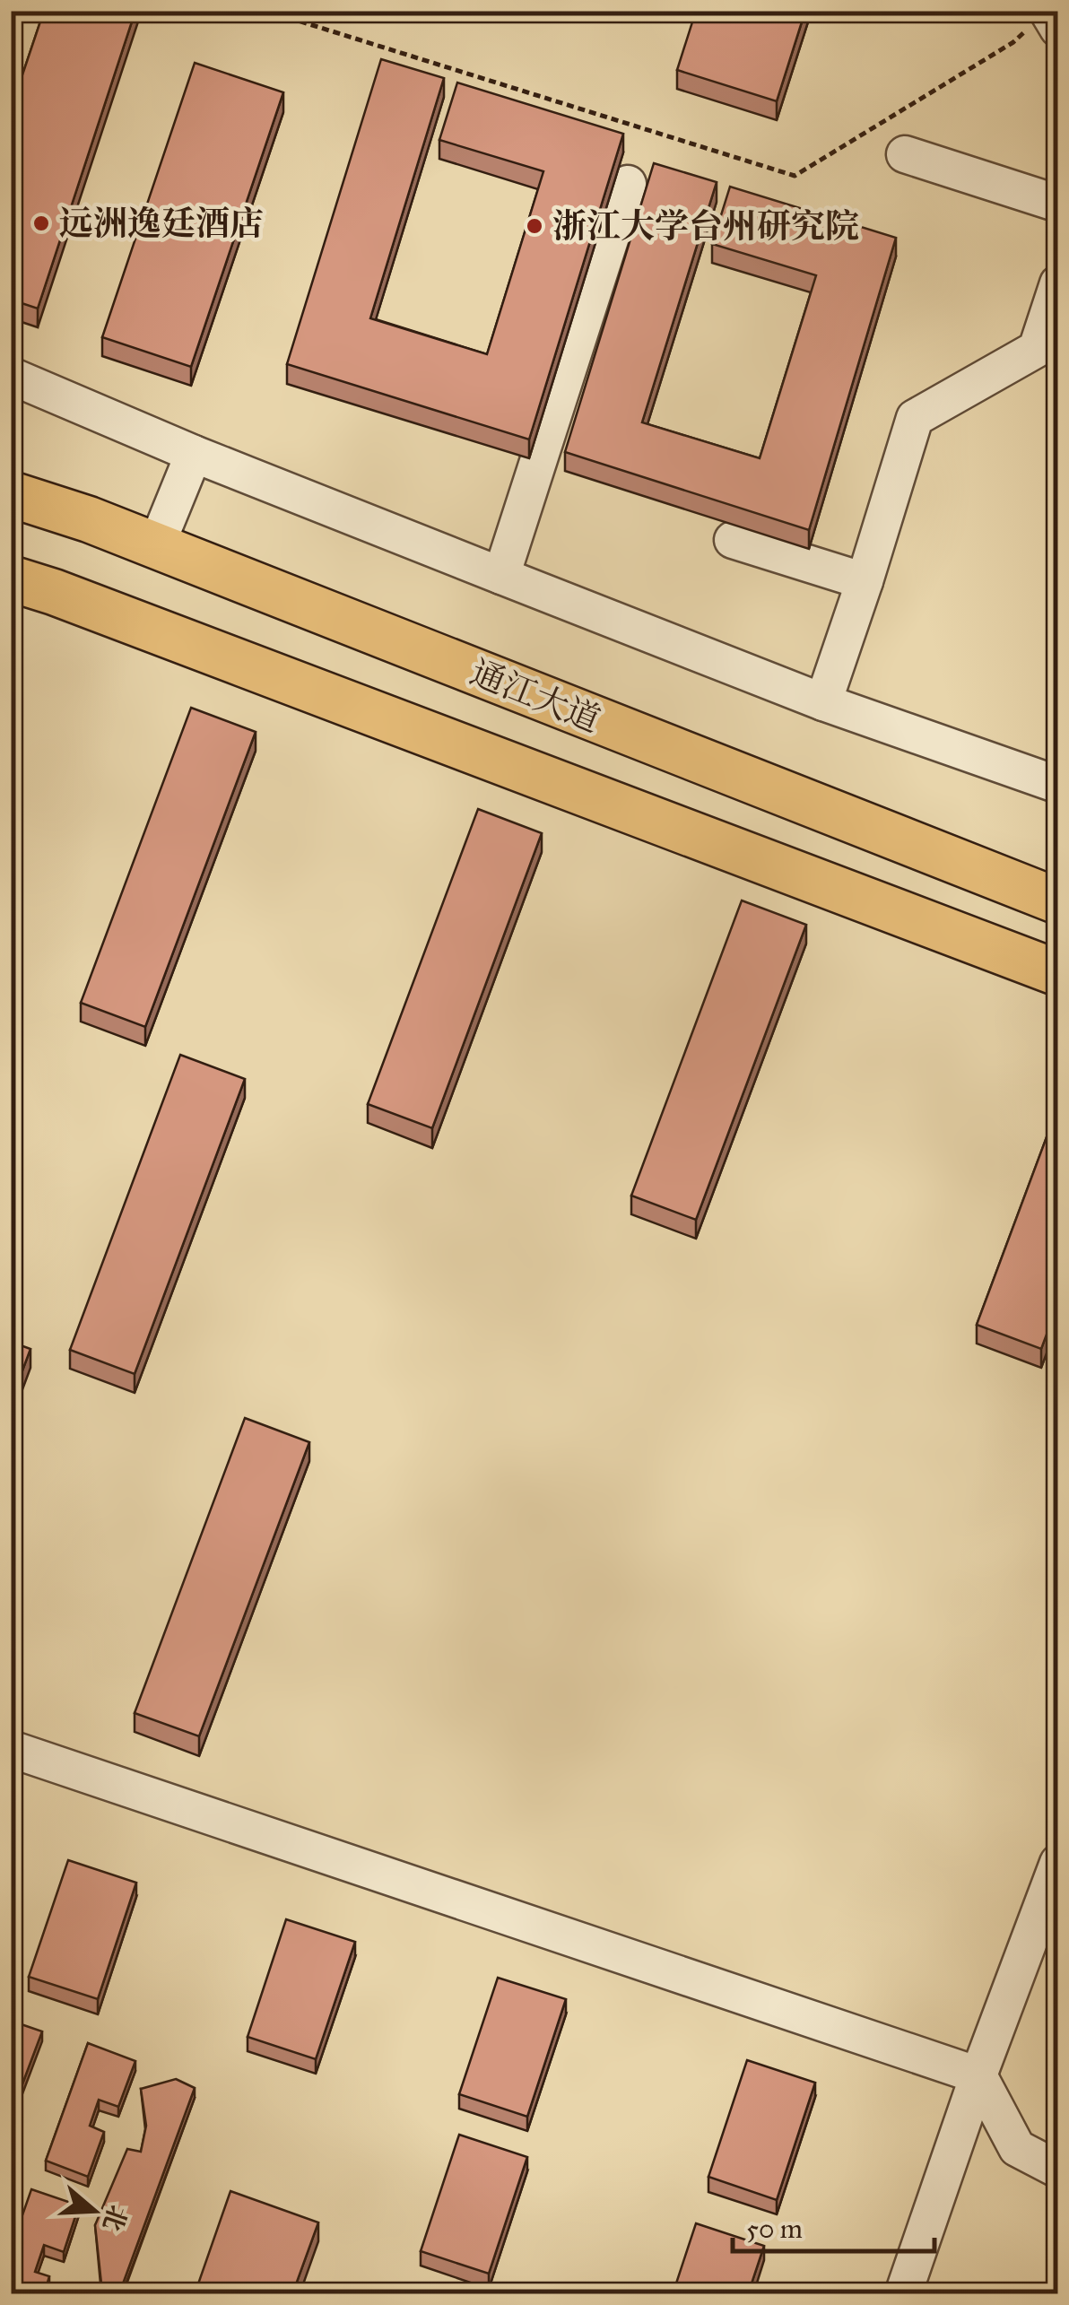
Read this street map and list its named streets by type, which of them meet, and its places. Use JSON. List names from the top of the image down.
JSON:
{
  "streets": {
    "main road": ["通江大道"]
  },
  "places": ["远洲逸廷酒店", "浙江大学台州研究院"],
  "scale_bar": "50 m",
  "north": "right"
}
